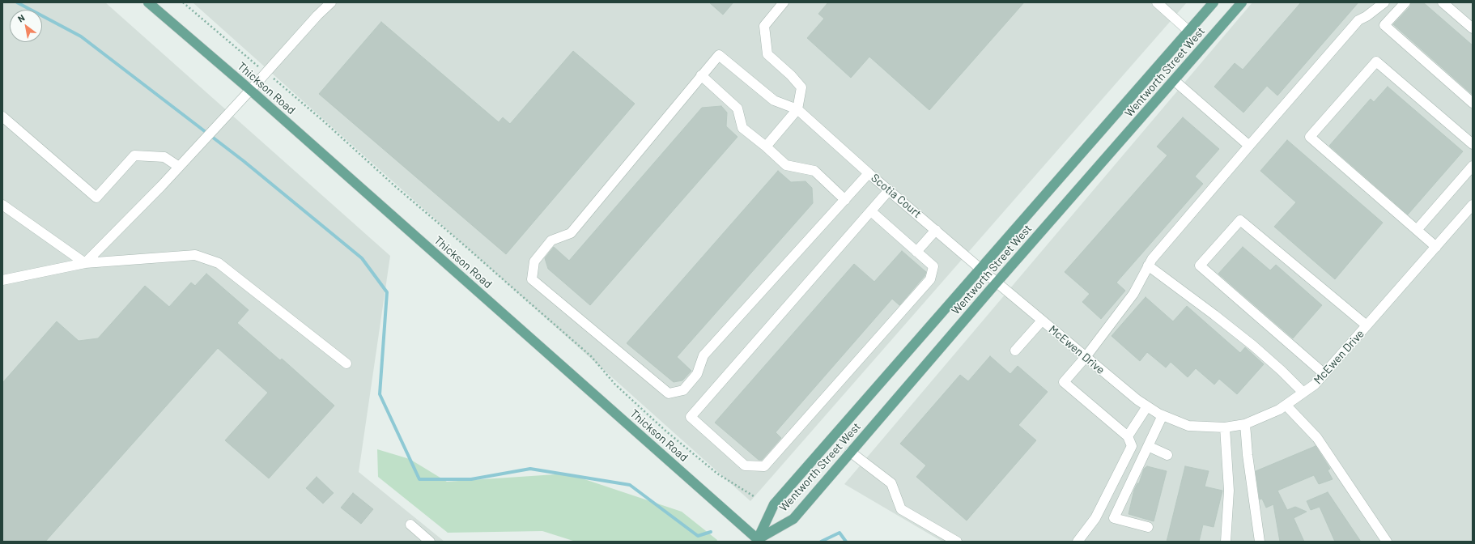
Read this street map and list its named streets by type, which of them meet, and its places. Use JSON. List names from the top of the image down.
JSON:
{
  "streets": {
    "main road": ["Wentworth Street West", "Thickson Road"],
    "street": ["Scotia Court", "McEwen Drive"]
  },
  "crossings": [
    ["Wentworth Street West", "Thickson Road"],
    ["Wentworth Street West", "Scotia Court"],
    ["Wentworth Street West", "McEwen Drive"],
    ["Scotia Court", "McEwen Drive"]
  ],
  "north": "top left"
}
